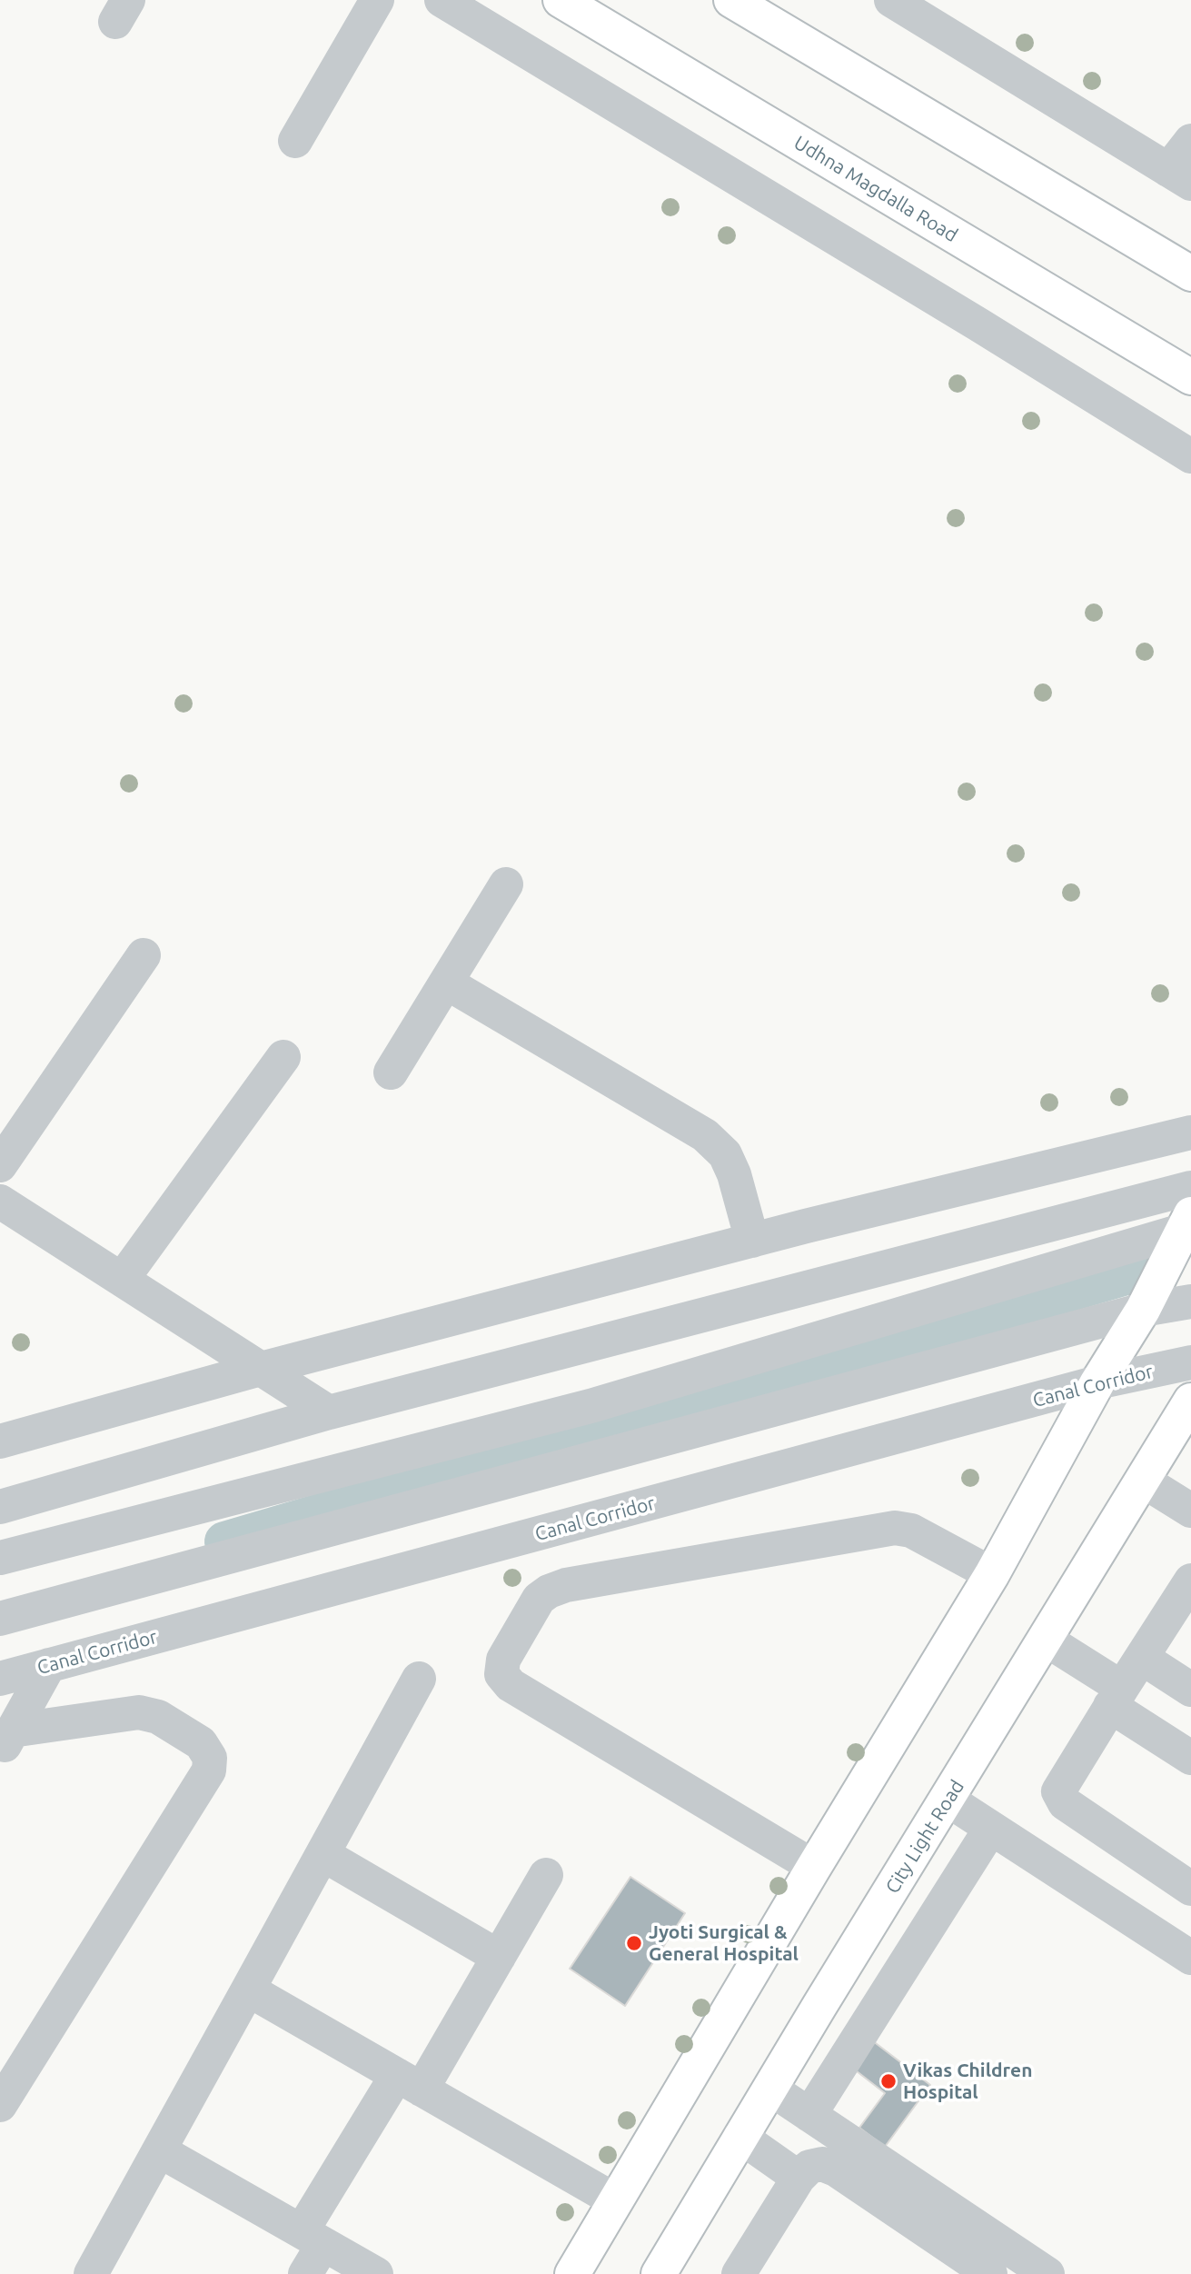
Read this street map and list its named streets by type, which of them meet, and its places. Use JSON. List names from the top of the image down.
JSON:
{
  "streets": {
    "main road": ["Udhna Magdalla Road", "City Light Road"],
    "street": ["Canal Corridor"]
  },
  "places": ["Jyoti Surgical & General Hospital", "Vikas Children Hospital"]
}
